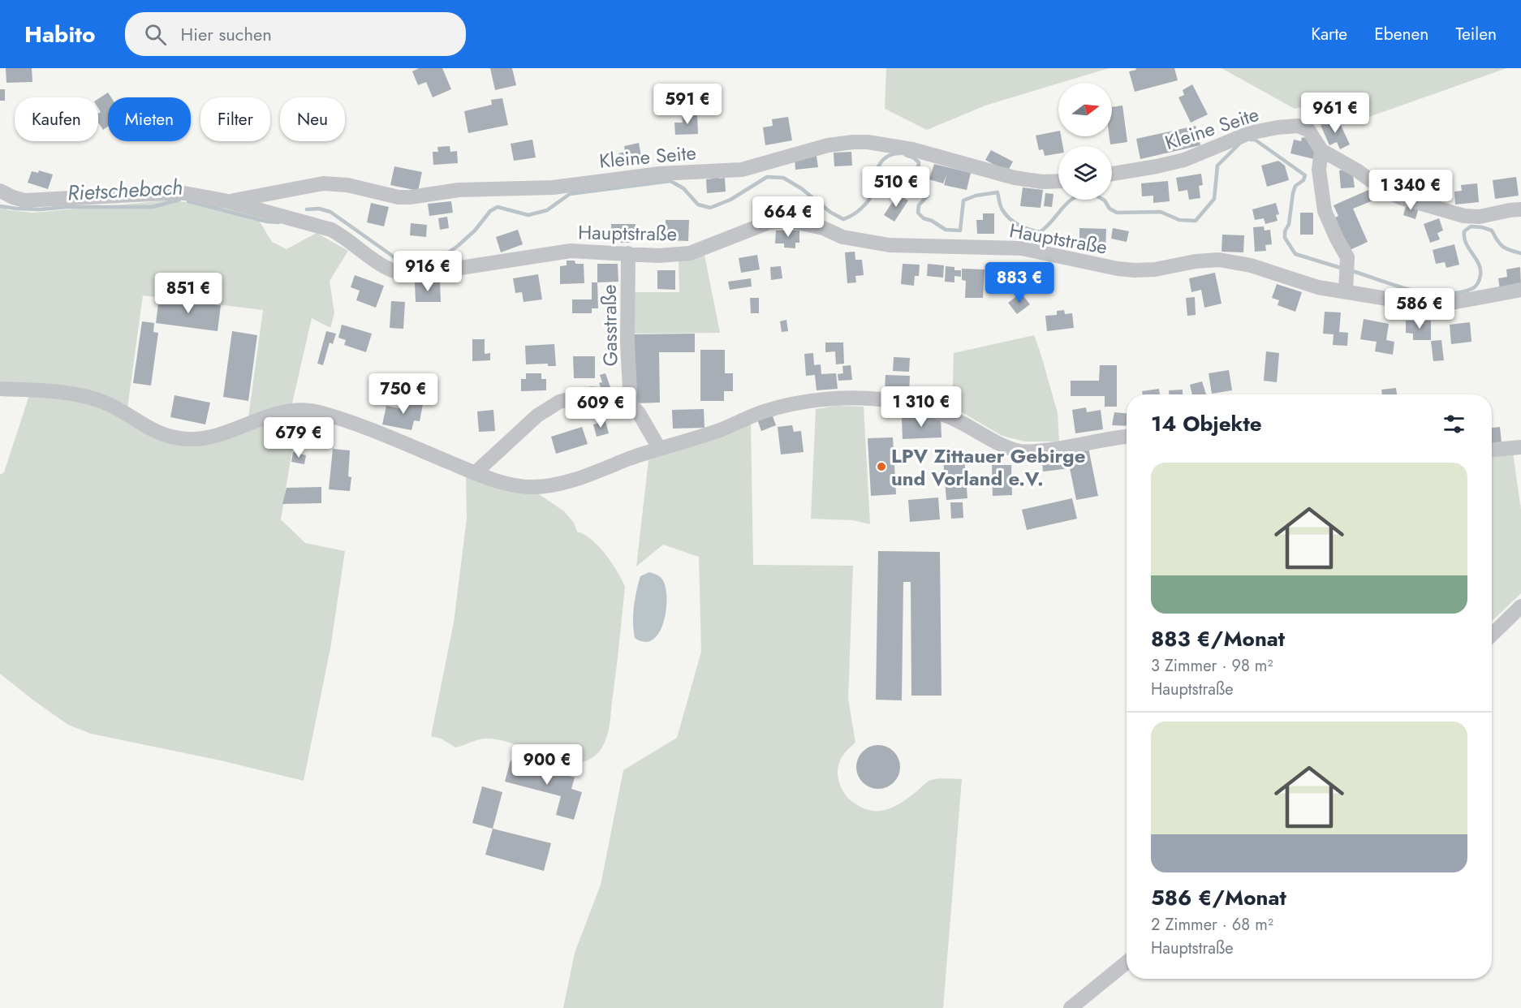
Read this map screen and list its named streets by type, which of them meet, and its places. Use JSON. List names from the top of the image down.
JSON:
{
  "streets": {
    "street": ["Kleine Seite", "Hauptstraße", "Gasstraße"]
  },
  "crossings": [
    ["Kleine Seite", "Hauptstraße"],
    ["Hauptstraße", "Gasstraße"]
  ],
  "water": ["Rietschebach"],
  "places": ["LPV Zittauer Gebirge und Vorland e.V."],
  "north": "right",
  "page": {
    "header": "Habito",
    "search": "Hier suchen",
    "nav": ["Karte", "Ebenen", "Teilen"],
    "price": [
      "591 €",
      "961 €",
      "510 €",
      "1 340 €",
      "664 €",
      "916 €",
      "883 €",
      "851 €",
      "586 €",
      "750 €",
      "1 310 €",
      "609 €",
      "679 €",
      "900 €"
    ],
    "chip": [
      "Kaufen",
      "Mieten",
      "Filter",
      "Neu"
    ],
    "heading": "14 Objekte",
    "list": [
      {
        "name": "883 €/Monat",
        "note": "3 Zimmer · 98 m² · Hauptstraße"
      },
      {
        "name": "586 €/Monat",
        "note": "2 Zimmer · 68 m² · Hauptstraße"
      }
    ]
  }
}
